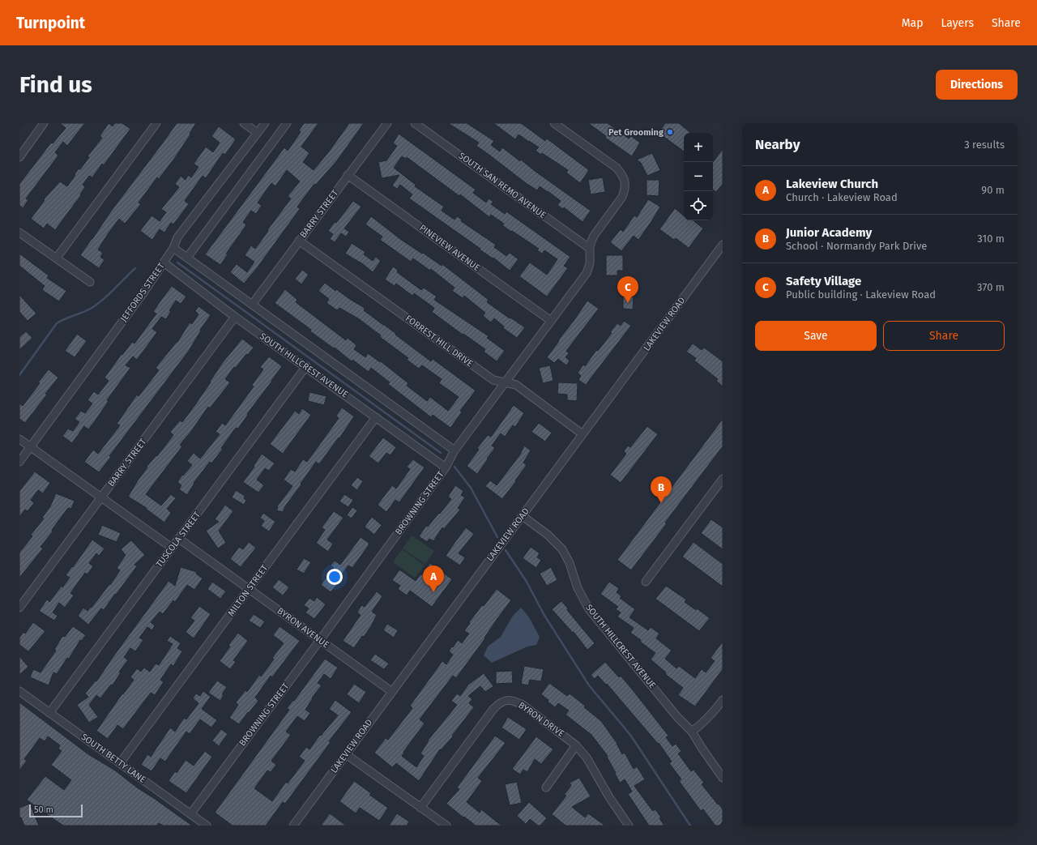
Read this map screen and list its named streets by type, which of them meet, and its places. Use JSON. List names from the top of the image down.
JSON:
{
  "streets": {
    "street": [
      "SOUTH SAN REMO AVENUE",
      "BARRY STREET",
      "PINEVIEW AVENUE",
      "JEFFORDS STREET",
      "LAKEVIEW ROAD",
      "FORREST HILL DRIVE",
      "SOUTH HILLCREST AVENUE",
      "BROWNING STREET",
      "TUSCOLA STREET",
      "MILTON STREET",
      "BYRON AVENUE",
      "BYRON DRIVE",
      "SOUTH BETTY LANE"
    ]
  },
  "crossings": [
    ["SOUTH SAN REMO AVENUE", "BROWNING STREET"],
    ["BARRY STREET", "PINEVIEW AVENUE"],
    ["BARRY STREET", "FORREST HILL DRIVE"],
    ["BARRY STREET", "SOUTH HILLCREST AVENUE"],
    ["PINEVIEW AVENUE", "BROWNING STREET"],
    ["JEFFORDS STREET", "SOUTH HILLCREST AVENUE"],
    ["LAKEVIEW ROAD", "FORREST HILL DRIVE"],
    ["LAKEVIEW ROAD", "SOUTH HILLCREST AVENUE"],
    ["LAKEVIEW ROAD", "BYRON AVENUE"],
    ["FORREST HILL DRIVE", "BROWNING STREET"],
    ["SOUTH HILLCREST AVENUE", "BROWNING STREET"],
    ["SOUTH HILLCREST AVENUE", "TUSCOLA STREET"],
    ["SOUTH HILLCREST AVENUE", "MILTON STREET"],
    ["BROWNING STREET", "BYRON AVENUE"],
    ["BROWNING STREET", "SOUTH BETTY LANE"],
    ["TUSCOLA STREET", "BYRON AVENUE"],
    ["TUSCOLA STREET", "SOUTH BETTY LANE"],
    ["MILTON STREET", "BYRON AVENUE"],
    ["MILTON STREET", "SOUTH BETTY LANE"]
  ],
  "places": ["Pet Grooming"],
  "scale_bar": "50 m",
  "page": {
    "header": "Turnpoint",
    "nav": ["Map", "Layers", "Share"],
    "buttons": [
      "Directions",
      ["Save", "Share"]
    ],
    "title": "Find us",
    "heading": ["Nearby", "3 results"],
    "map_buttons": ["+", "−"],
    "list": [
      {
        "mark": "A",
        "name": "Lakeview Church",
        "note": "Church · Lakeview Road",
        "value": "90 m"
      },
      {
        "mark": "B",
        "name": "Junior Academy",
        "note": "School · Normandy Park Drive",
        "value": "310 m"
      },
      {
        "mark": "C",
        "name": "Safety Village",
        "note": "Public building · Lakeview Road",
        "value": "370 m"
      }
    ],
    "pins": ["C", "B", "A"],
    "scale": "50 m"
  }
}
